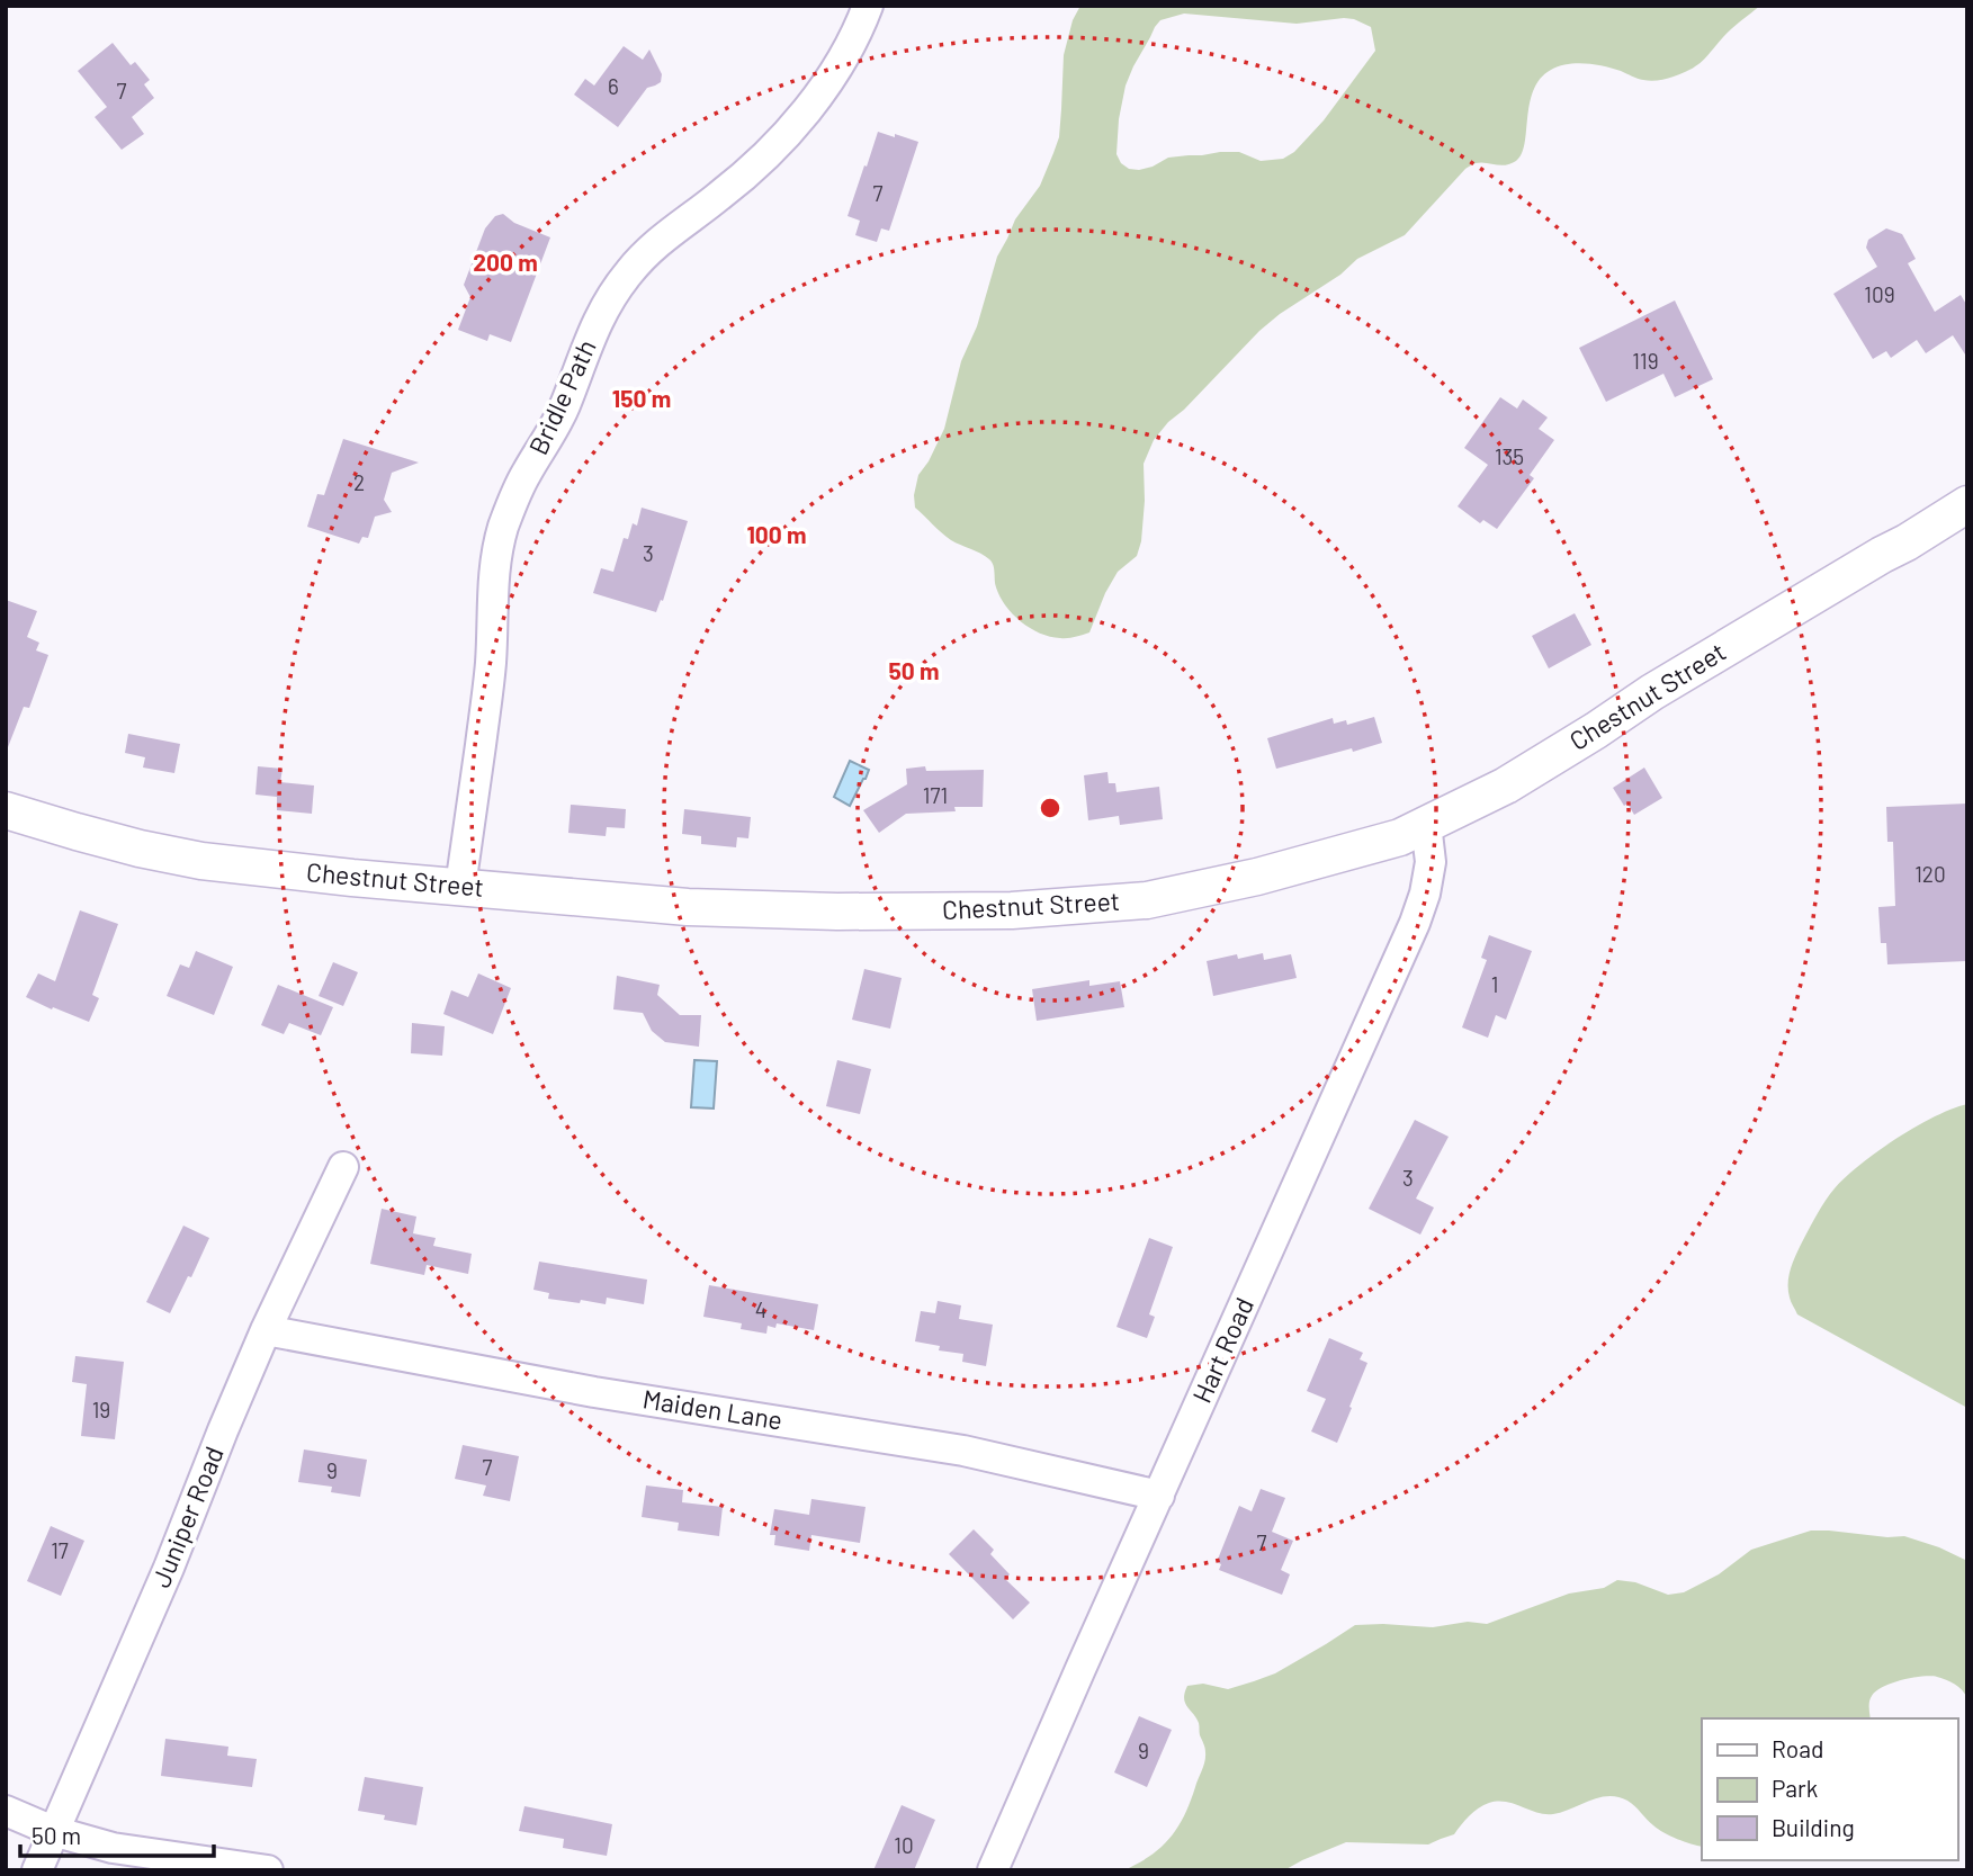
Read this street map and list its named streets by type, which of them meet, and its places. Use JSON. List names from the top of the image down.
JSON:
{
  "streets": {
    "street": [
      "Bridle Path",
      "Chestnut Street",
      "Hart Road",
      "Maiden Lane",
      "Juniper Road"
    ]
  },
  "crossings": [
    ["Bridle Path", "Chestnut Street"],
    ["Chestnut Street", "Hart Road"],
    ["Hart Road", "Maiden Lane"],
    ["Maiden Lane", "Juniper Road"]
  ],
  "house_numbers": [
    "6",
    "7",
    "7",
    "109",
    "119",
    "135",
    "2",
    "3",
    "171",
    "120",
    "1",
    "3",
    "4",
    "19",
    "7",
    "9",
    "7",
    "17",
    "9",
    "10"
  ],
  "legend": ["Road", "Park", "Building"],
  "scale_bar": "50 m",
  "rings": [
    "200 m",
    "150 m",
    "100 m",
    "50 m"
  ]
}
